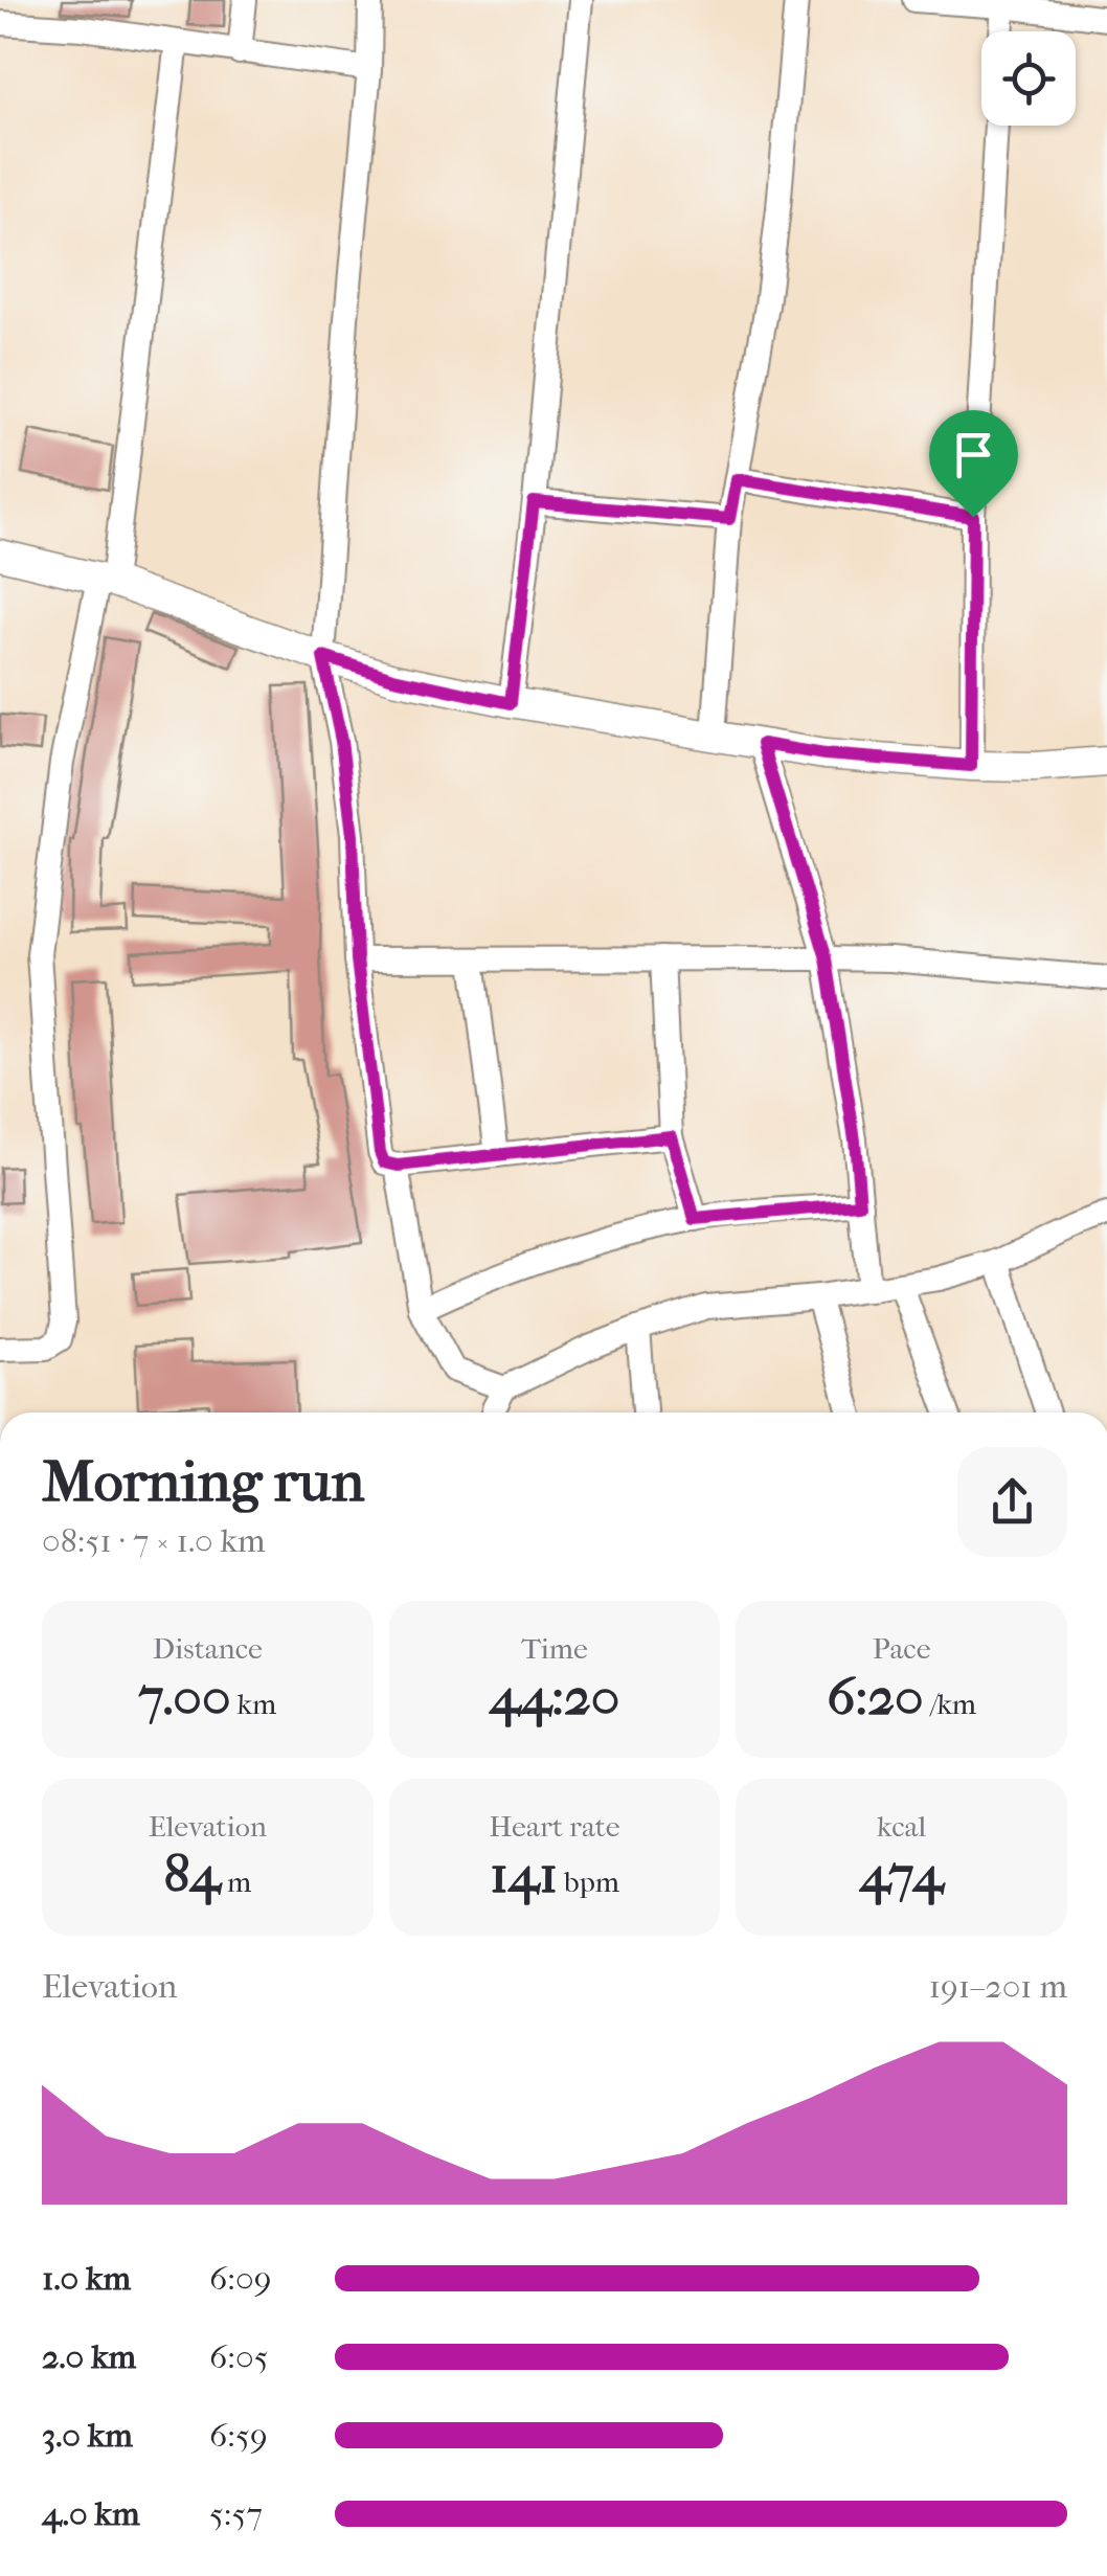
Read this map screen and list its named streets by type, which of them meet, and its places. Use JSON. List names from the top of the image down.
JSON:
{
  "page": {
    "heading": ["Morning run", "08:51 · 7 × 1.0 km"],
    "stats": [
      ["Distance", "7.00 km"],
      ["Time", "44:20"],
      ["Pace", "6:20 /km"],
      ["Elevation", "84 m"],
      ["Heart rate", "141 bpm"],
      ["kcal", "474"]
    ],
    "chart": ["Elevation", "191–201 m"],
    "list": [
      {
        "name": "1.0 km",
        "note": "6:09"
      },
      {
        "name": "2.0 km",
        "note": "6:05"
      },
      {
        "name": "3.0 km",
        "note": "6:59"
      },
      {
        "name": "4.0 km",
        "note": "5:57"
      }
    ]
  }
}
